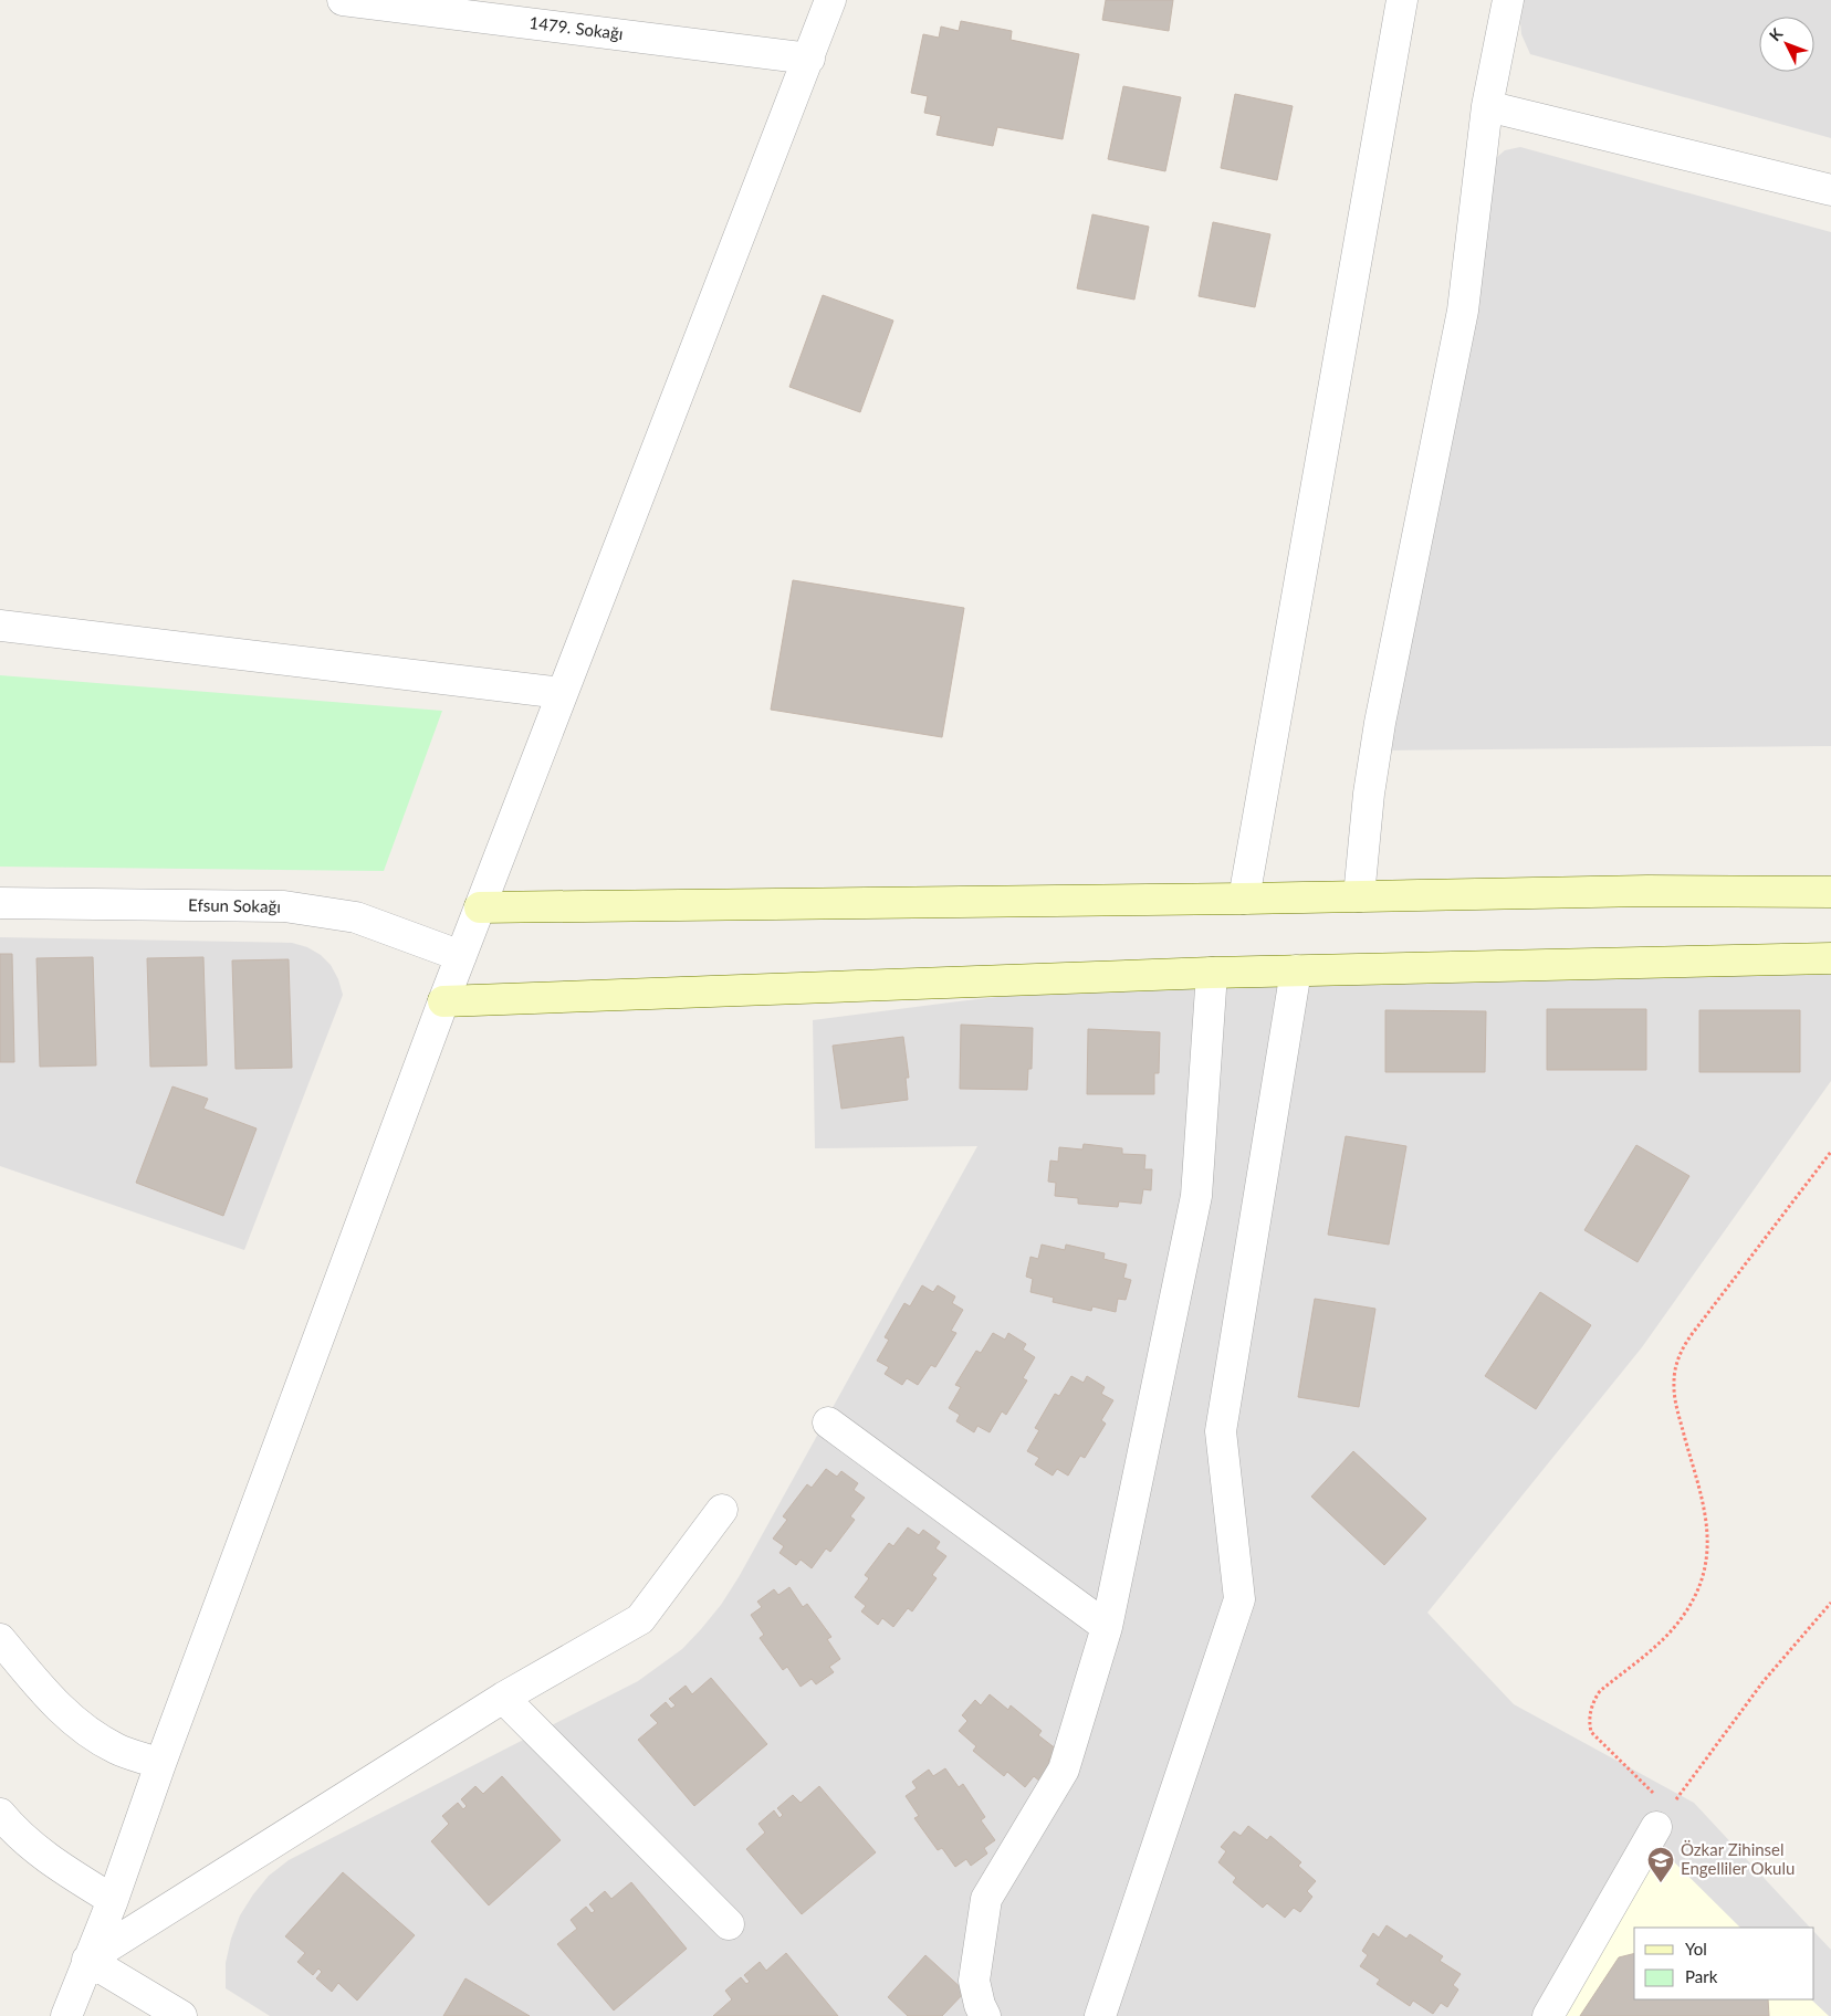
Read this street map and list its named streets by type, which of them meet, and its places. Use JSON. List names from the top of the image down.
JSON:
{
  "streets": {
    "street": ["1479. Sokağı", "Efsun Sokağı"]
  },
  "places": {
    "school or university": ["Özkar Zihinsel Engelliler Okulu"]
  },
  "legend": ["Yol", "Park"],
  "north": "top left"
}
